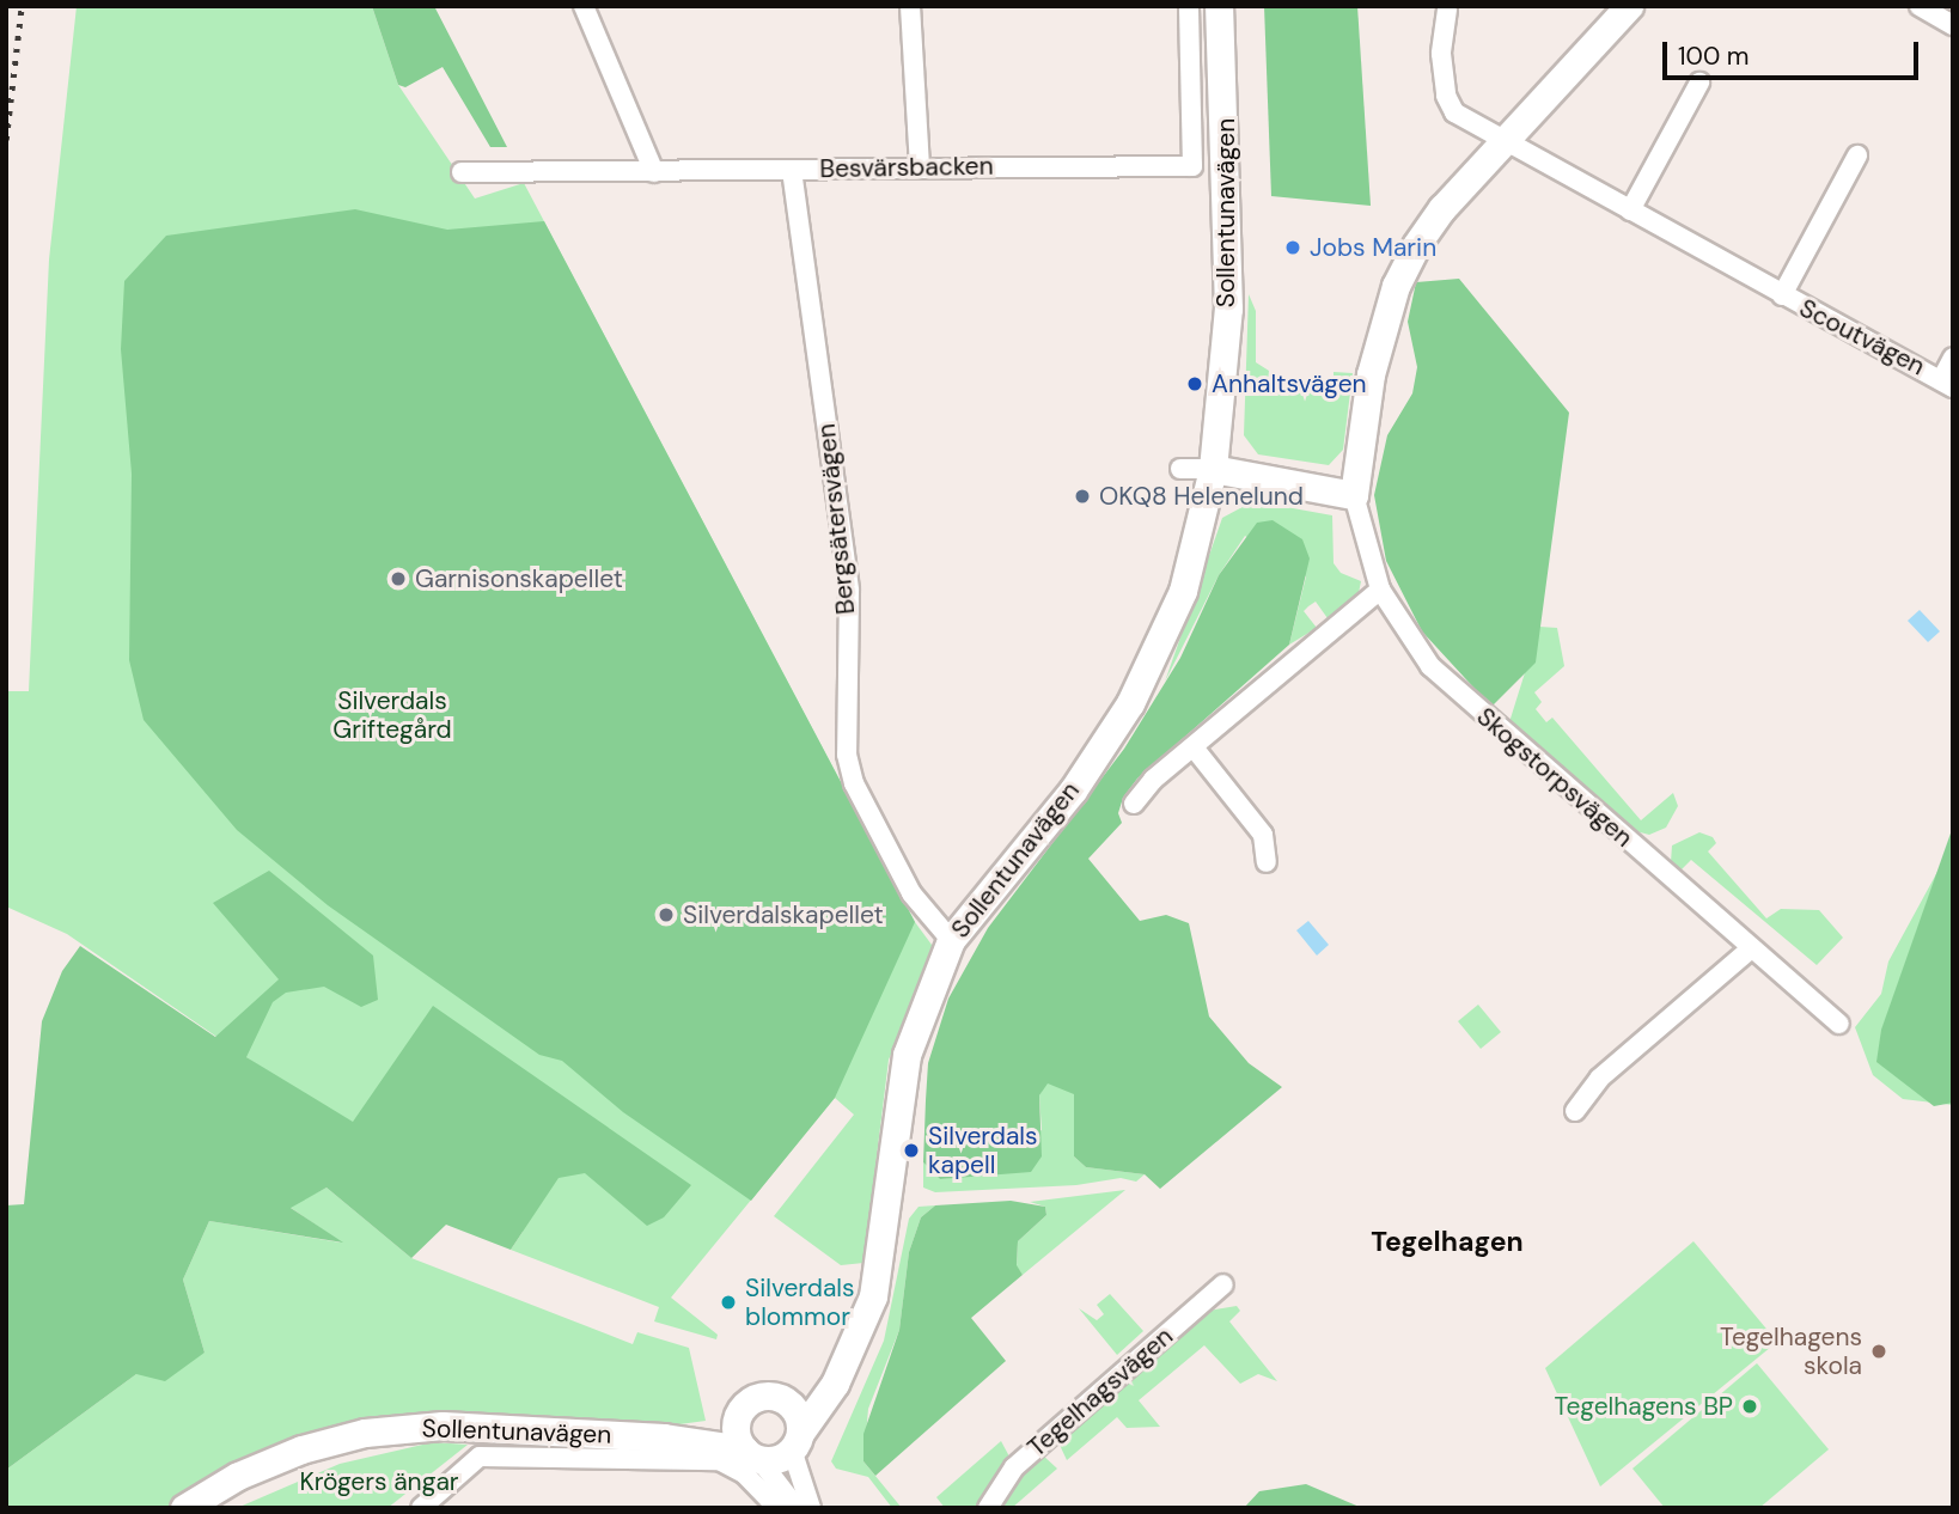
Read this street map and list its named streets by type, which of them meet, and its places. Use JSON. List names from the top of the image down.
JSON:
{
  "streets": {
    "street": [
      "Besvärsbacken",
      "Sollentunavägen",
      "Scoutvägen",
      "Bergsätersvägen",
      "Skogstorpsvägen",
      "Tegelhagsvägen"
    ]
  },
  "crossings": [
    ["Besvärsbacken", "Bergsätersvägen"],
    ["Sollentunavägen", "Bergsätersvägen"]
  ],
  "districts": ["Tegelhagen"],
  "parks": ["Silverdals Griftegård", "Krögers ängar"],
  "places": [
    "Jobs Marin",
    "Anhaltsvägen",
    "OKQ8 Helenelund",
    "Garnisonskapellet",
    "Silverdalskapellet",
    "Silverdals kapell",
    "Silverdals blommor",
    "Tegelhagens skola",
    "Tegelhagens BP"
  ],
  "scale_bar": "100 m"
}
